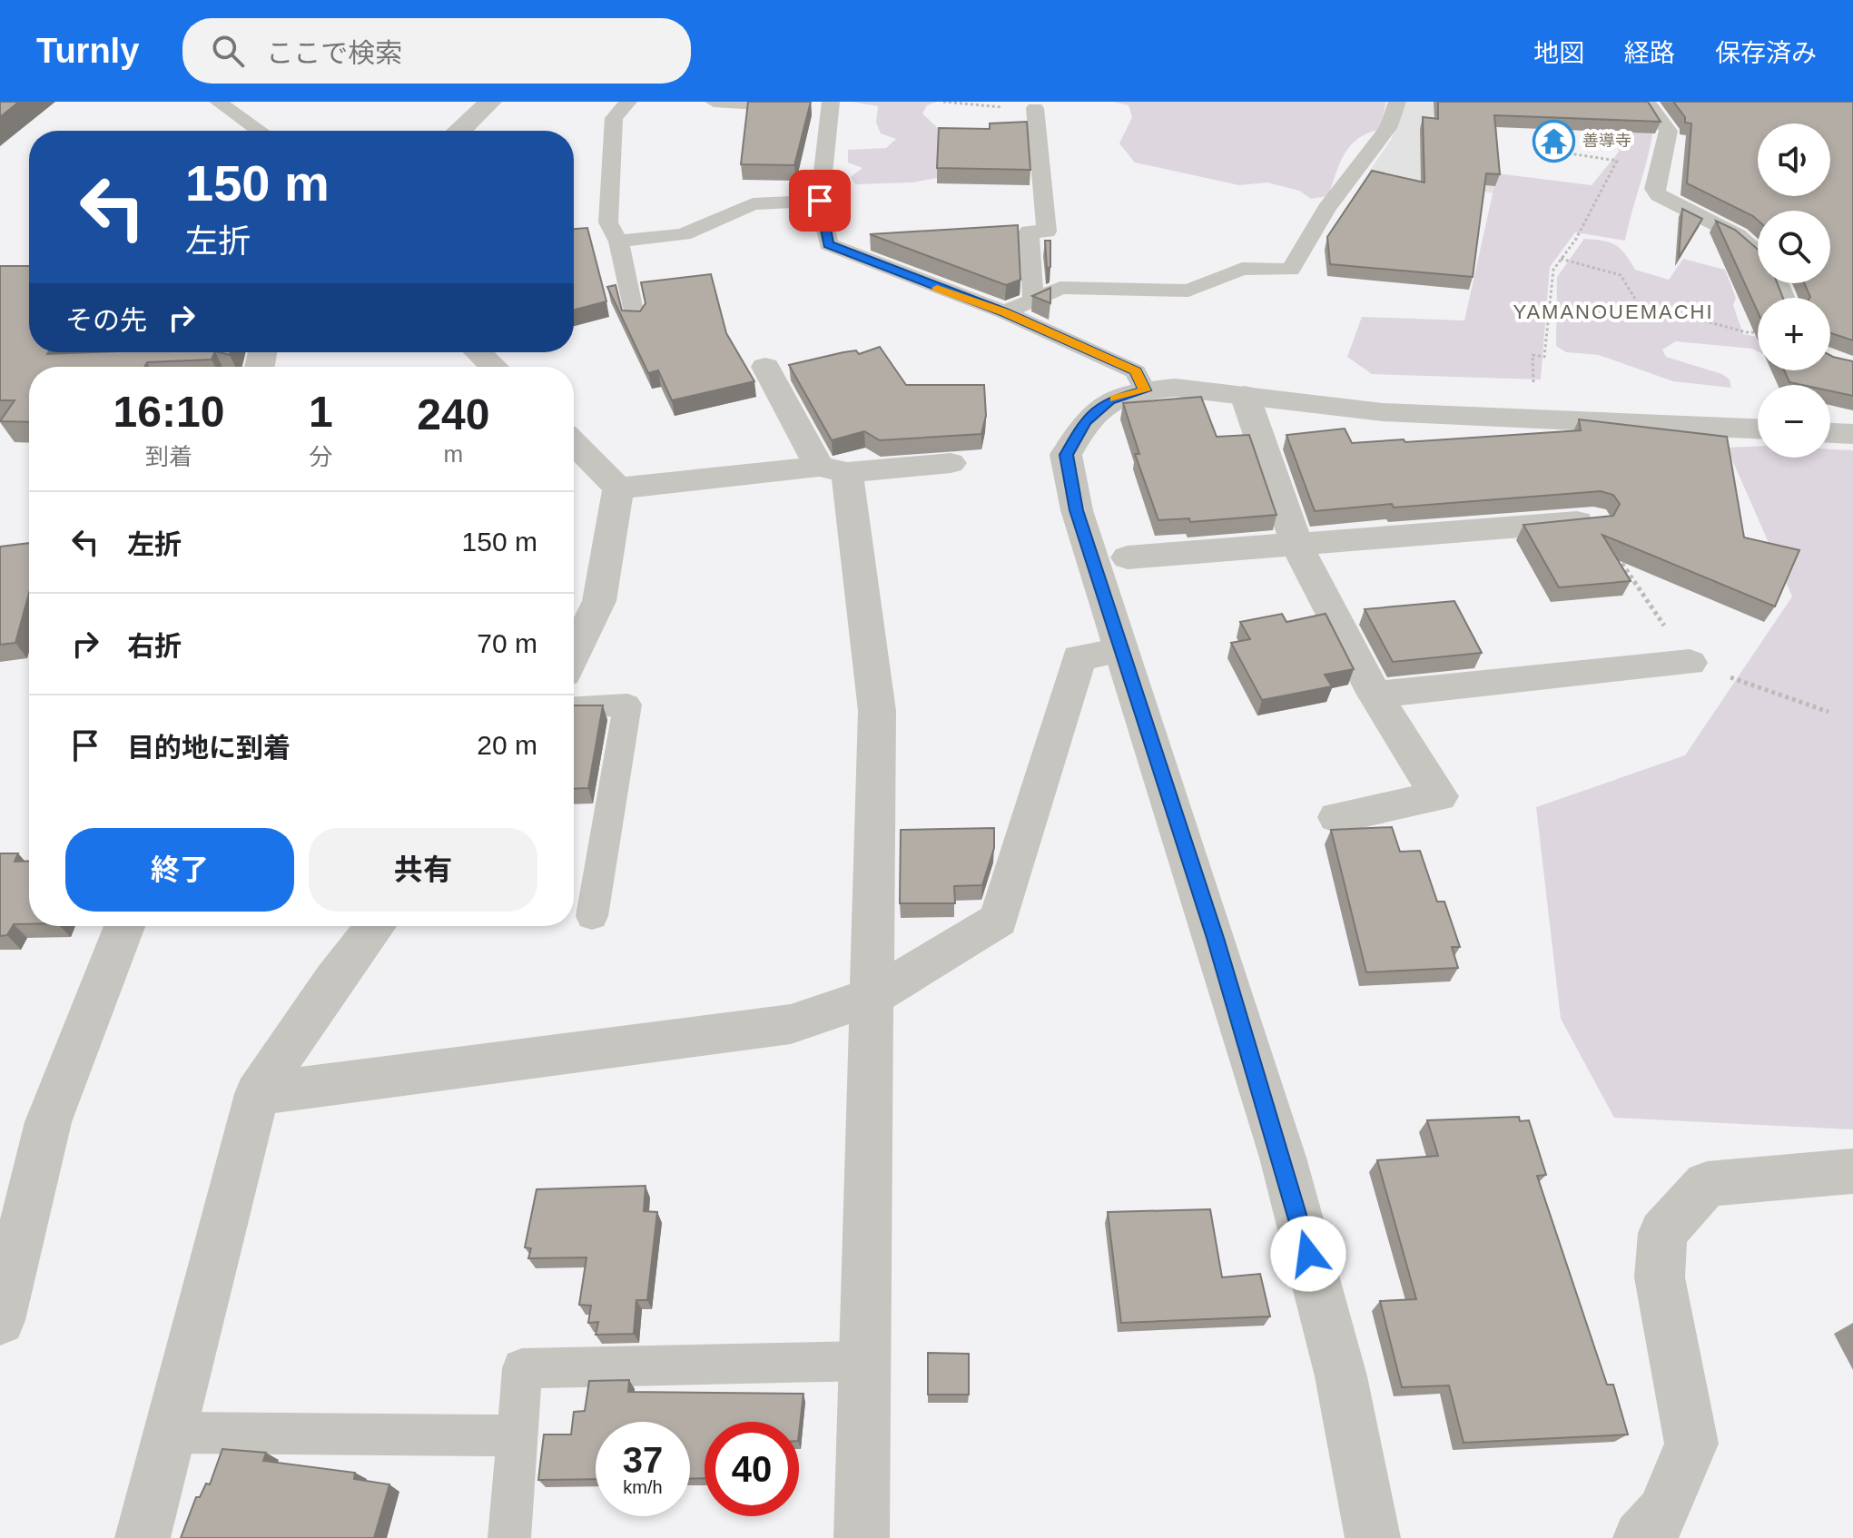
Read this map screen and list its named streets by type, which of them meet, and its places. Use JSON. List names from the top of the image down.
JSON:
{
  "districts": ["YAMANOUEMACHI"],
  "places": {
    "temple": ["善導寺"]
  },
  "page": {
    "header": "Turnly",
    "search": "ここで検索",
    "nav": ["地図", "経路", "保存済み"],
    "map_buttons": ["+", "−"],
    "turn": ["150 m", "左折"],
    "then": "その先",
    "eta": [
      "16:10",
      "到着",
      "1",
      "分",
      "240",
      "m"
    ],
    "list": [
      {
        "name": "左折",
        "value": "150 m"
      },
      {
        "name": "右折",
        "value": "70 m"
      },
      {
        "name": "目的地に到着",
        "value": "20 m"
      }
    ],
    "buttons": ["終了", "共有"],
    "speed": "37 km/h",
    "limit": "40"
  }
}
